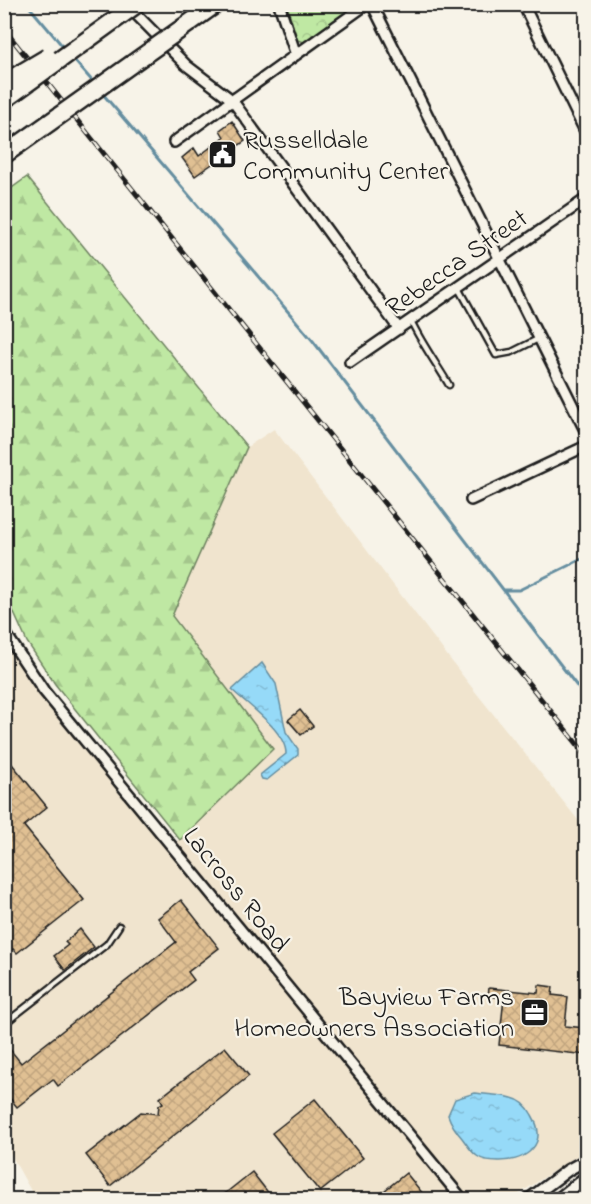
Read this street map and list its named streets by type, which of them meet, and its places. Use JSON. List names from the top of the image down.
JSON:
{
  "streets": {
    "street": ["Rebecca Street", "Lacross Road"]
  },
  "places": {
    "public building": ["Russelldale Community Center"],
    "office": ["Bayview Farms Homeowners Association"]
  }
}
